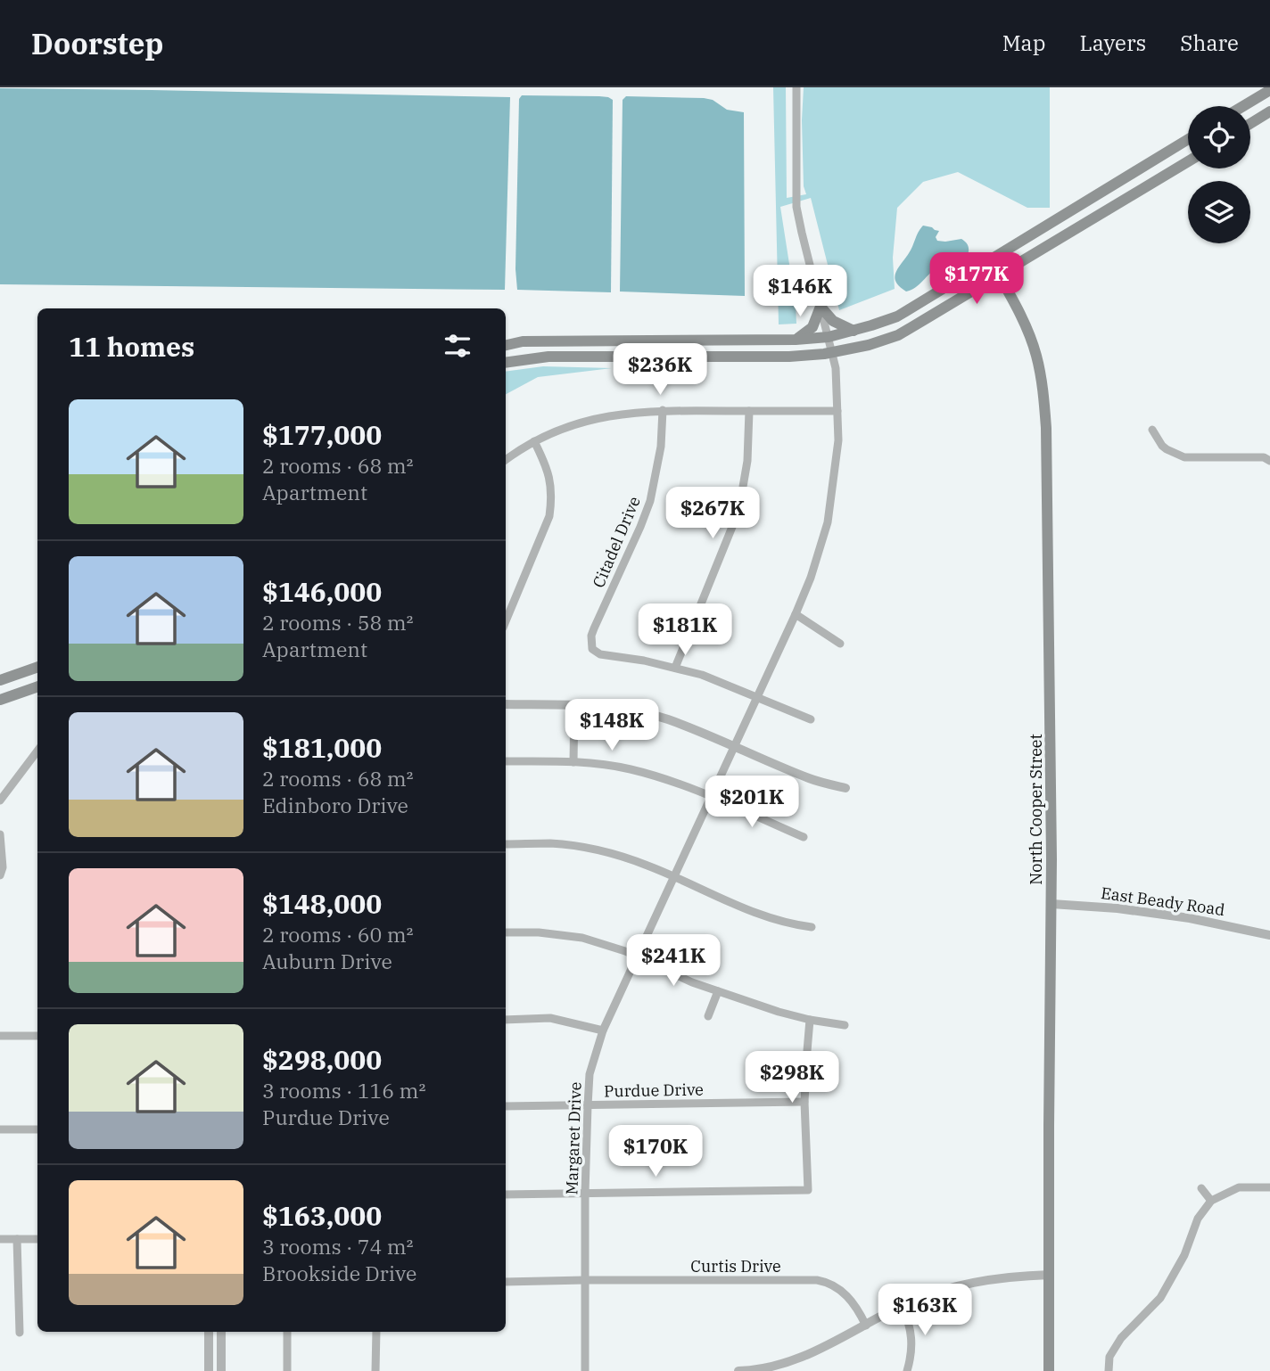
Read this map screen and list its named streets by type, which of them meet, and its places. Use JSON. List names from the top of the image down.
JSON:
{
  "streets": {
    "main road": ["North Cooper Street"],
    "street": [
      "Citadel Drive",
      "East Beady Road",
      "Purdue Drive",
      "Margaret Drive",
      "Curtis Drive"
    ]
  },
  "crossings": [
    ["North Cooper Street", "East Beady Road"],
    ["Purdue Drive", "Margaret Drive"],
    ["Margaret Drive", "Curtis Drive"]
  ],
  "page": {
    "header": "Doorstep",
    "nav": ["Map", "Layers", "Share"],
    "price": [
      "$177K",
      "$146K",
      "$236K",
      "$267K",
      "$181K",
      "$148K",
      "$201K",
      "$241K",
      "$298K",
      "$170K",
      "$163K"
    ],
    "heading": "11 homes",
    "list": [
      {
        "name": "$177,000",
        "note": "2 rooms · 68 m² · Apartment"
      },
      {
        "name": "$146,000",
        "note": "2 rooms · 58 m² · Apartment"
      },
      {
        "name": "$181,000",
        "note": "2 rooms · 68 m² · Edinboro Drive"
      },
      {
        "name": "$148,000",
        "note": "2 rooms · 60 m² · Auburn Drive"
      },
      {
        "name": "$298,000",
        "note": "3 rooms · 116 m² · Purdue Drive"
      },
      {
        "name": "$163,000",
        "note": "3 rooms · 74 m² · Brookside Drive"
      }
    ]
  }
}
